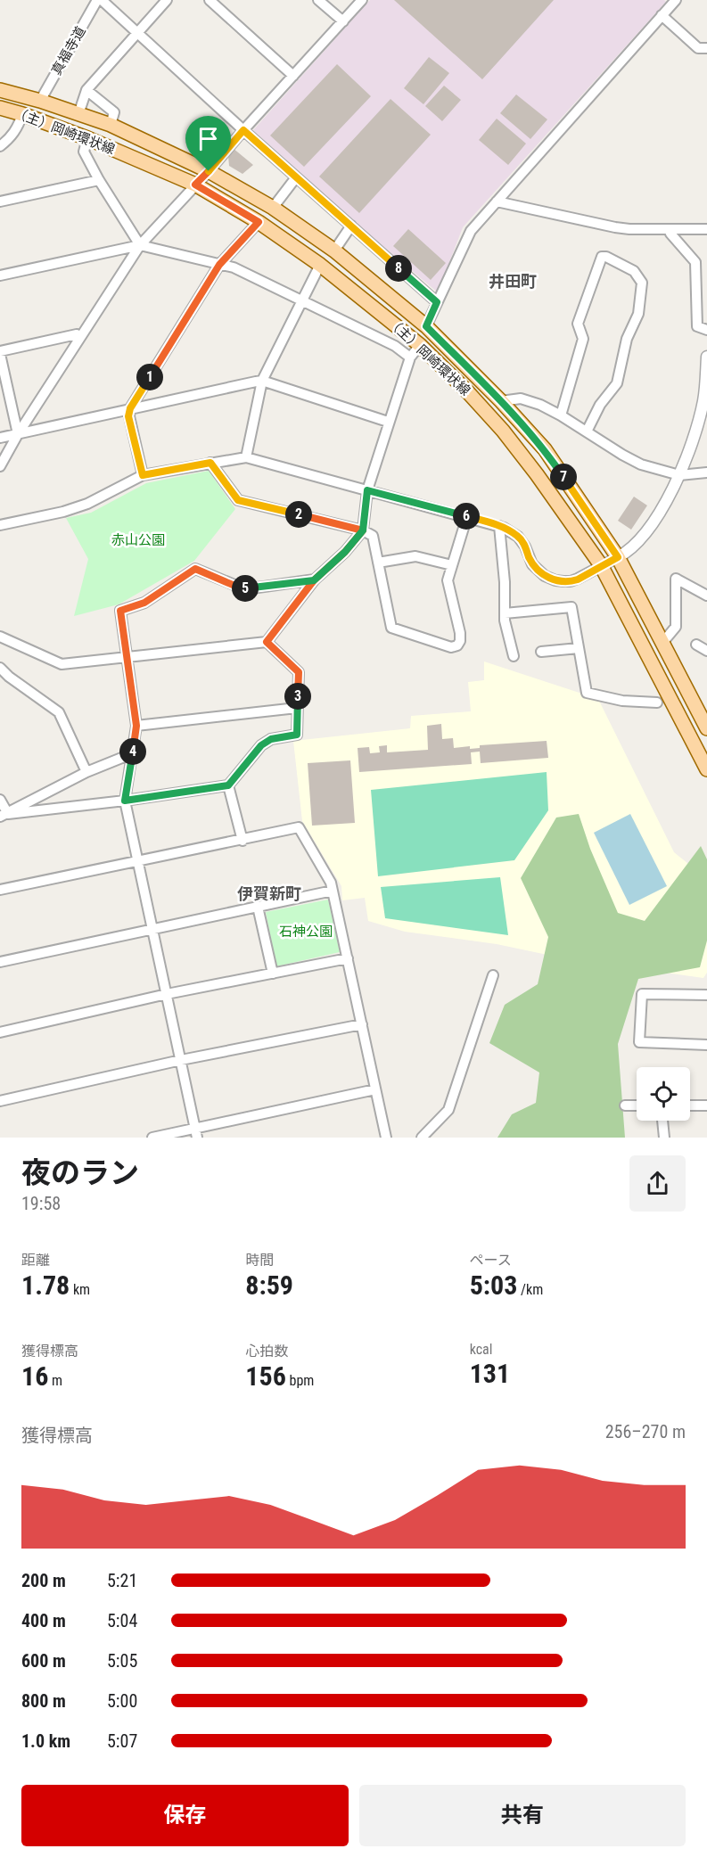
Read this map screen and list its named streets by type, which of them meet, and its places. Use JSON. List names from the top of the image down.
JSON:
{
  "streets": {
    "main road": ["（主）岡崎環状線"],
    "street": ["真福寺道"]
  },
  "crossings": [
    ["真福寺道", "（主）岡崎環状線"]
  ],
  "districts": ["井田町", "伊賀新町"],
  "parks": ["赤山公園", "石神公園"],
  "page": {
    "pins": [
      "8",
      "1",
      "7",
      "2",
      "6",
      "5",
      "3",
      "4"
    ],
    "heading": ["夜のラン", "19:58"],
    "stats": [
      ["距離", "1.78 km"],
      ["時間", "8:59"],
      ["ペース", "5:03 /km"],
      ["獲得標高", "16 m"],
      ["心拍数", "156 bpm"],
      ["kcal", "131"]
    ],
    "chart": ["獲得標高", "256–270 m"],
    "list": [
      {
        "name": "200 m",
        "note": "5:21"
      },
      {
        "name": "400 m",
        "note": "5:04"
      },
      {
        "name": "600 m",
        "note": "5:05"
      },
      {
        "name": "800 m",
        "note": "5:00"
      },
      {
        "name": "1.0 km",
        "note": "5:07"
      }
    ],
    "buttons": ["保存", "共有"]
  }
}
